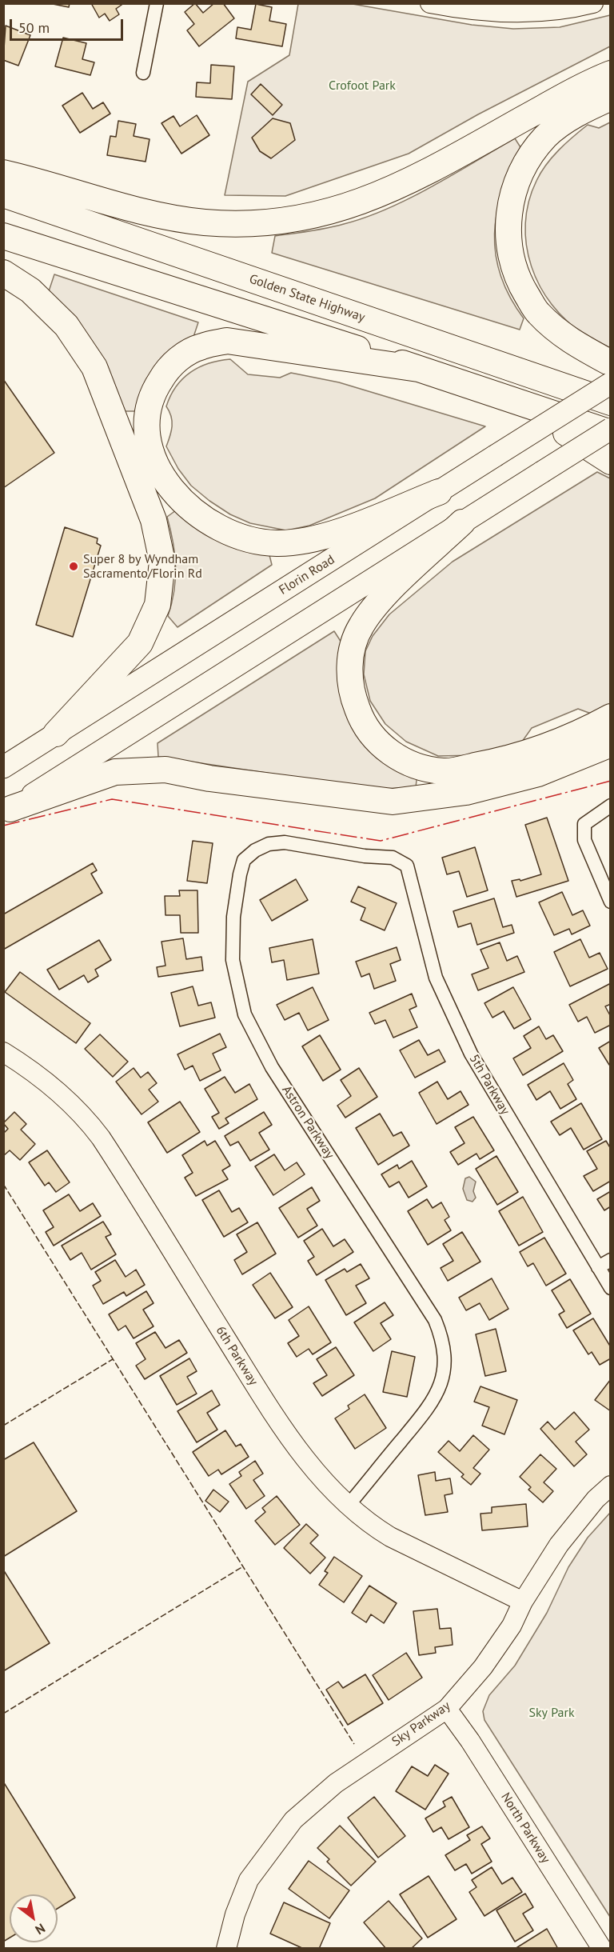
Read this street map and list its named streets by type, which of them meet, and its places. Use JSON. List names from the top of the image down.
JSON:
{
  "streets": {
    "highway": ["Golden State Highway"],
    "main road": ["Florin Road"],
    "street": [
      "5th Parkway",
      "Astron Parkway",
      "6th Parkway",
      "Sky Parkway",
      "North Parkway"
    ]
  },
  "crossings": [
    ["5th Parkway", "Astron Parkway"],
    ["Astron Parkway", "6th Parkway"],
    ["6th Parkway", "Sky Parkway"],
    ["Sky Parkway", "North Parkway"]
  ],
  "parks": ["Crofoot Park", "Sky Park"],
  "places": ["Super 8 by Wyndham Sacramento/Florin Rd"],
  "scale_bar": "50 m",
  "north": "bottom right"
}
